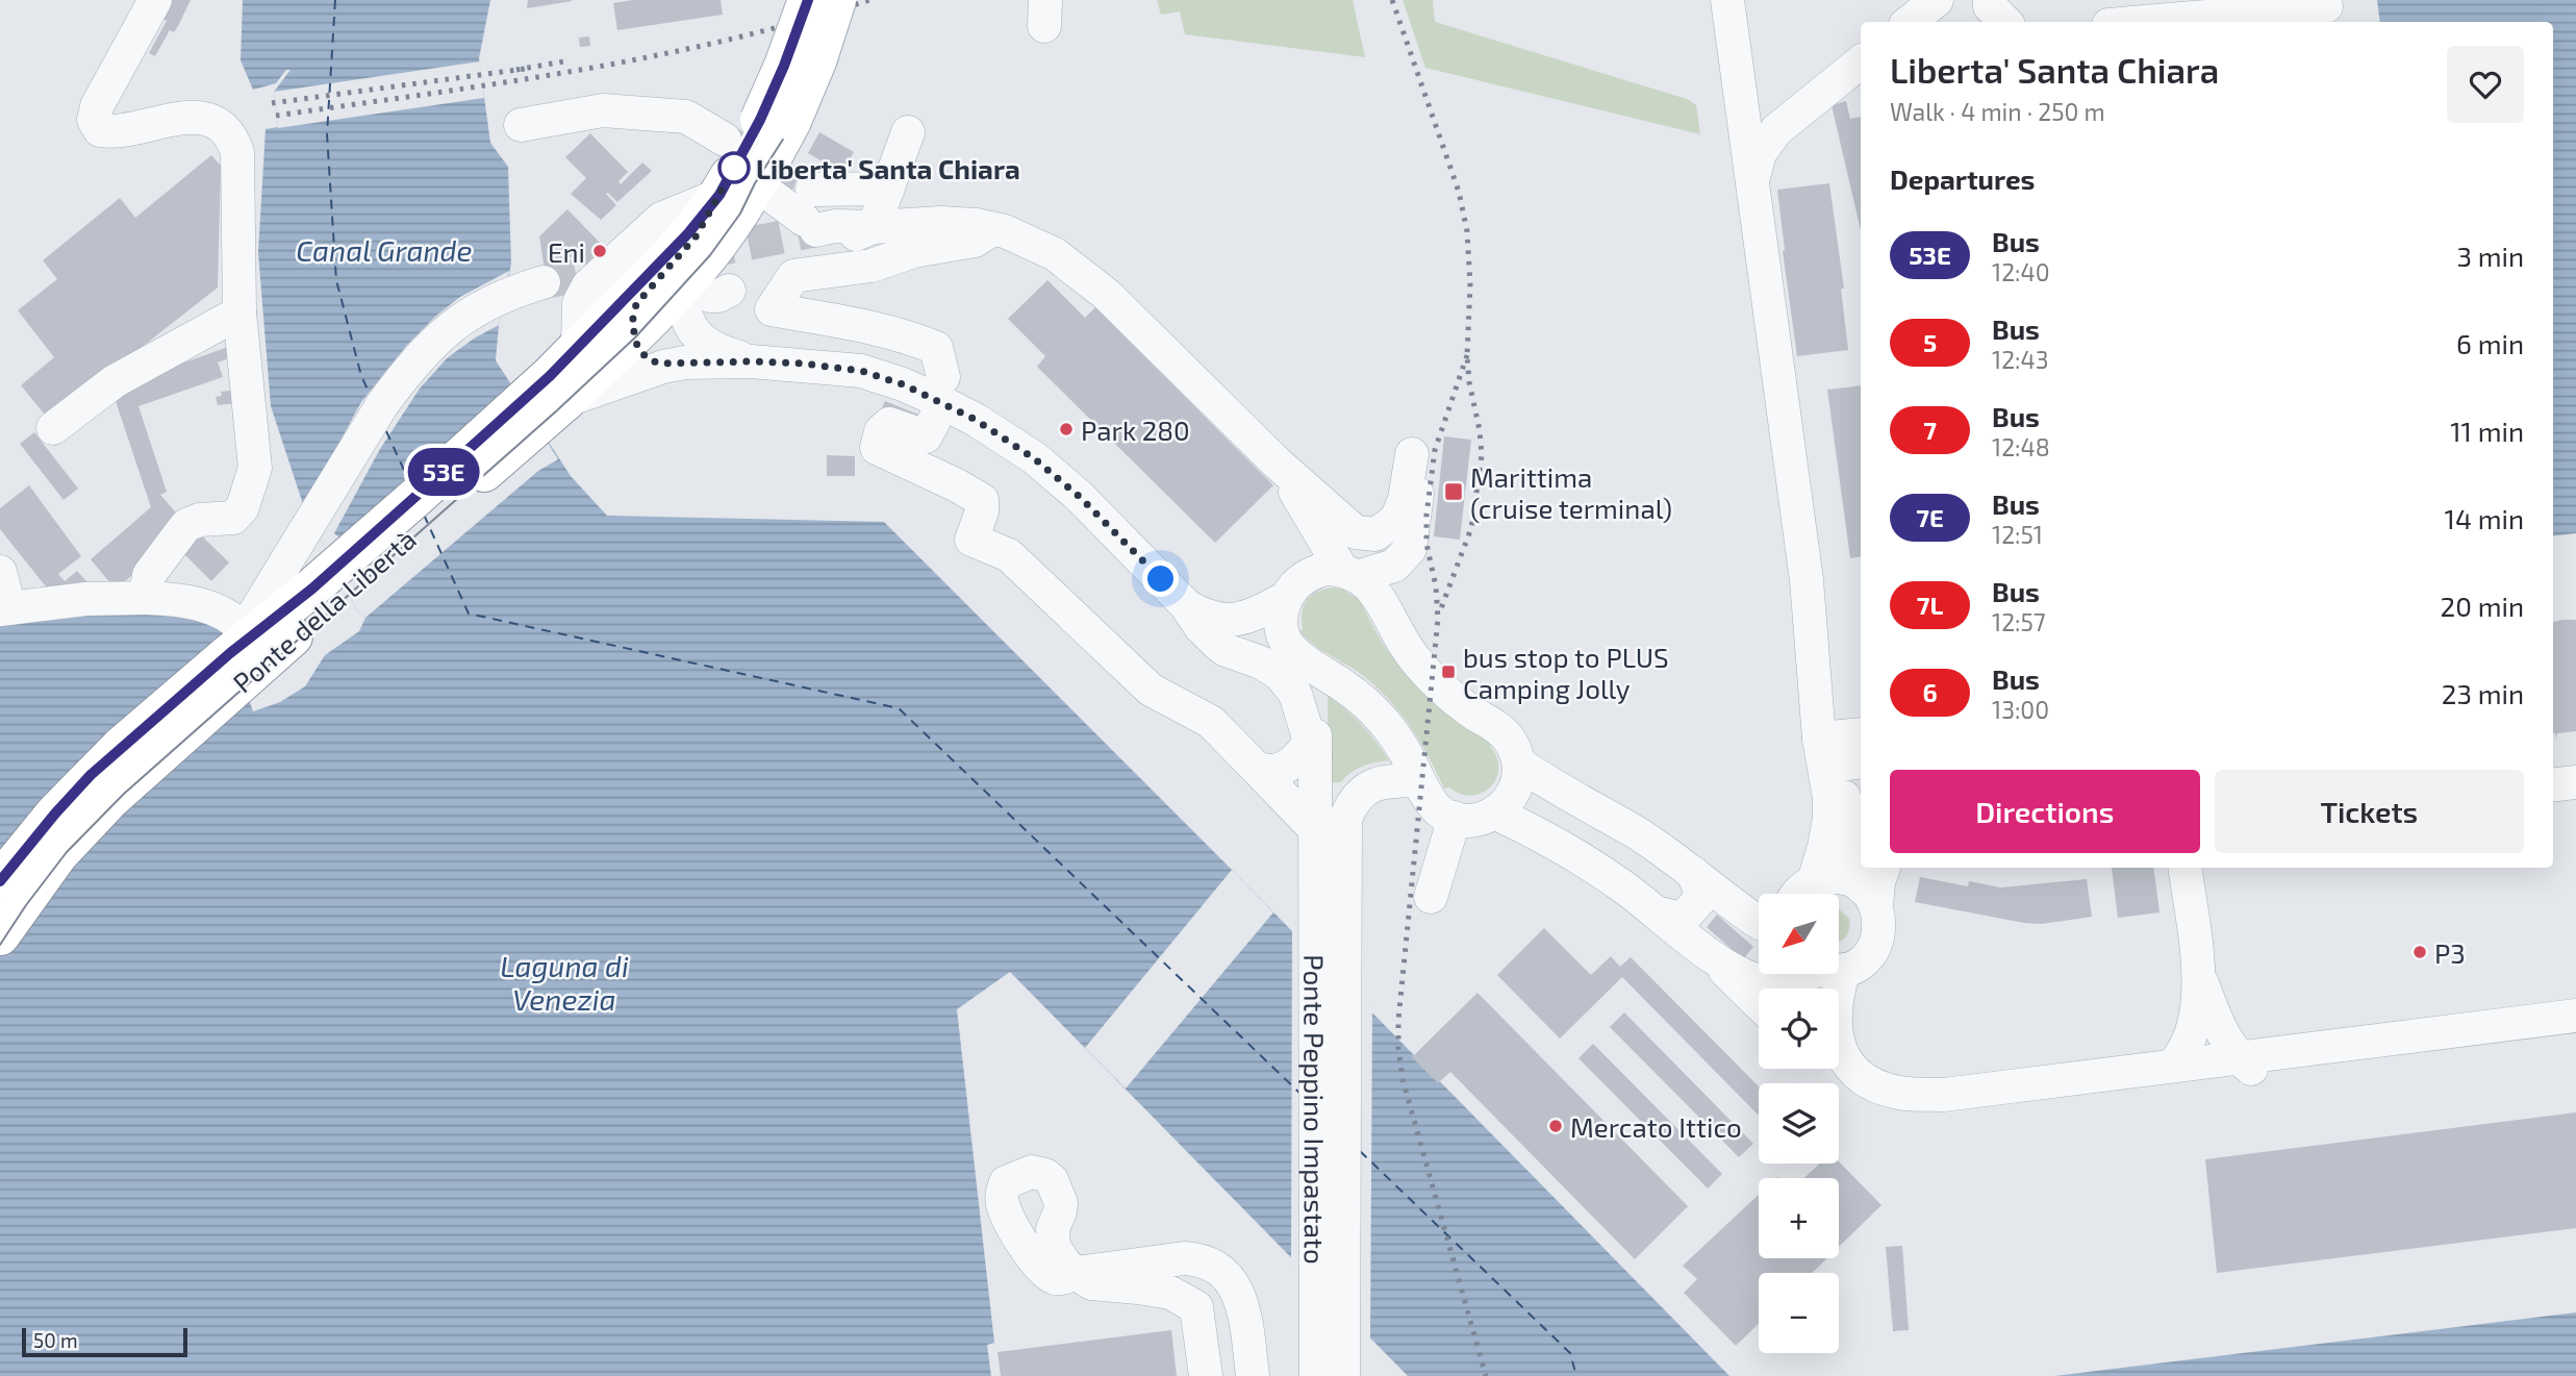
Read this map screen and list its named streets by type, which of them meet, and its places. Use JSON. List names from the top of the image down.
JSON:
{
  "streets": {
    "main road": ["Ponte della Libertà"],
    "street": ["Ponte Peppino Impastato"]
  },
  "water": ["Canal Grande", "Laguna di Venezia"],
  "places": {
    "other": [
      "Liberta' Santa Chiara",
      "Eni",
      "Park 280",
      "P3",
      "Mercato Ittico"
    ],
    "transit": ["Marittima (cruise terminal)", "bus stop to PLUS Camping Jolly"]
  },
  "lines": ["bus line 53E"],
  "scale_bar": "50 m",
  "north": "bottom left",
  "page": {
    "on_map": "53E",
    "heading": [
      ["Liberta' Santa Chiara", "Walk · 4 min · 250 m"],
      "Departures"
    ],
    "list": [
      {
        "mark": "53E",
        "name": "Bus",
        "note": "12:40",
        "value": "3 min"
      },
      {
        "mark": "5",
        "name": "Bus",
        "note": "12:43",
        "value": "6 min"
      },
      {
        "mark": "7",
        "name": "Bus",
        "note": "12:48",
        "value": "11 min"
      },
      {
        "mark": "7E",
        "name": "Bus",
        "note": "12:51",
        "value": "14 min"
      },
      {
        "mark": "7L",
        "name": "Bus",
        "note": "12:57",
        "value": "20 min"
      },
      {
        "mark": "6",
        "name": "Bus",
        "note": "13:00",
        "value": "23 min"
      }
    ],
    "buttons": ["Directions", "Tickets"],
    "map_buttons": ["+", "−"],
    "scale": "50 m"
  }
}
